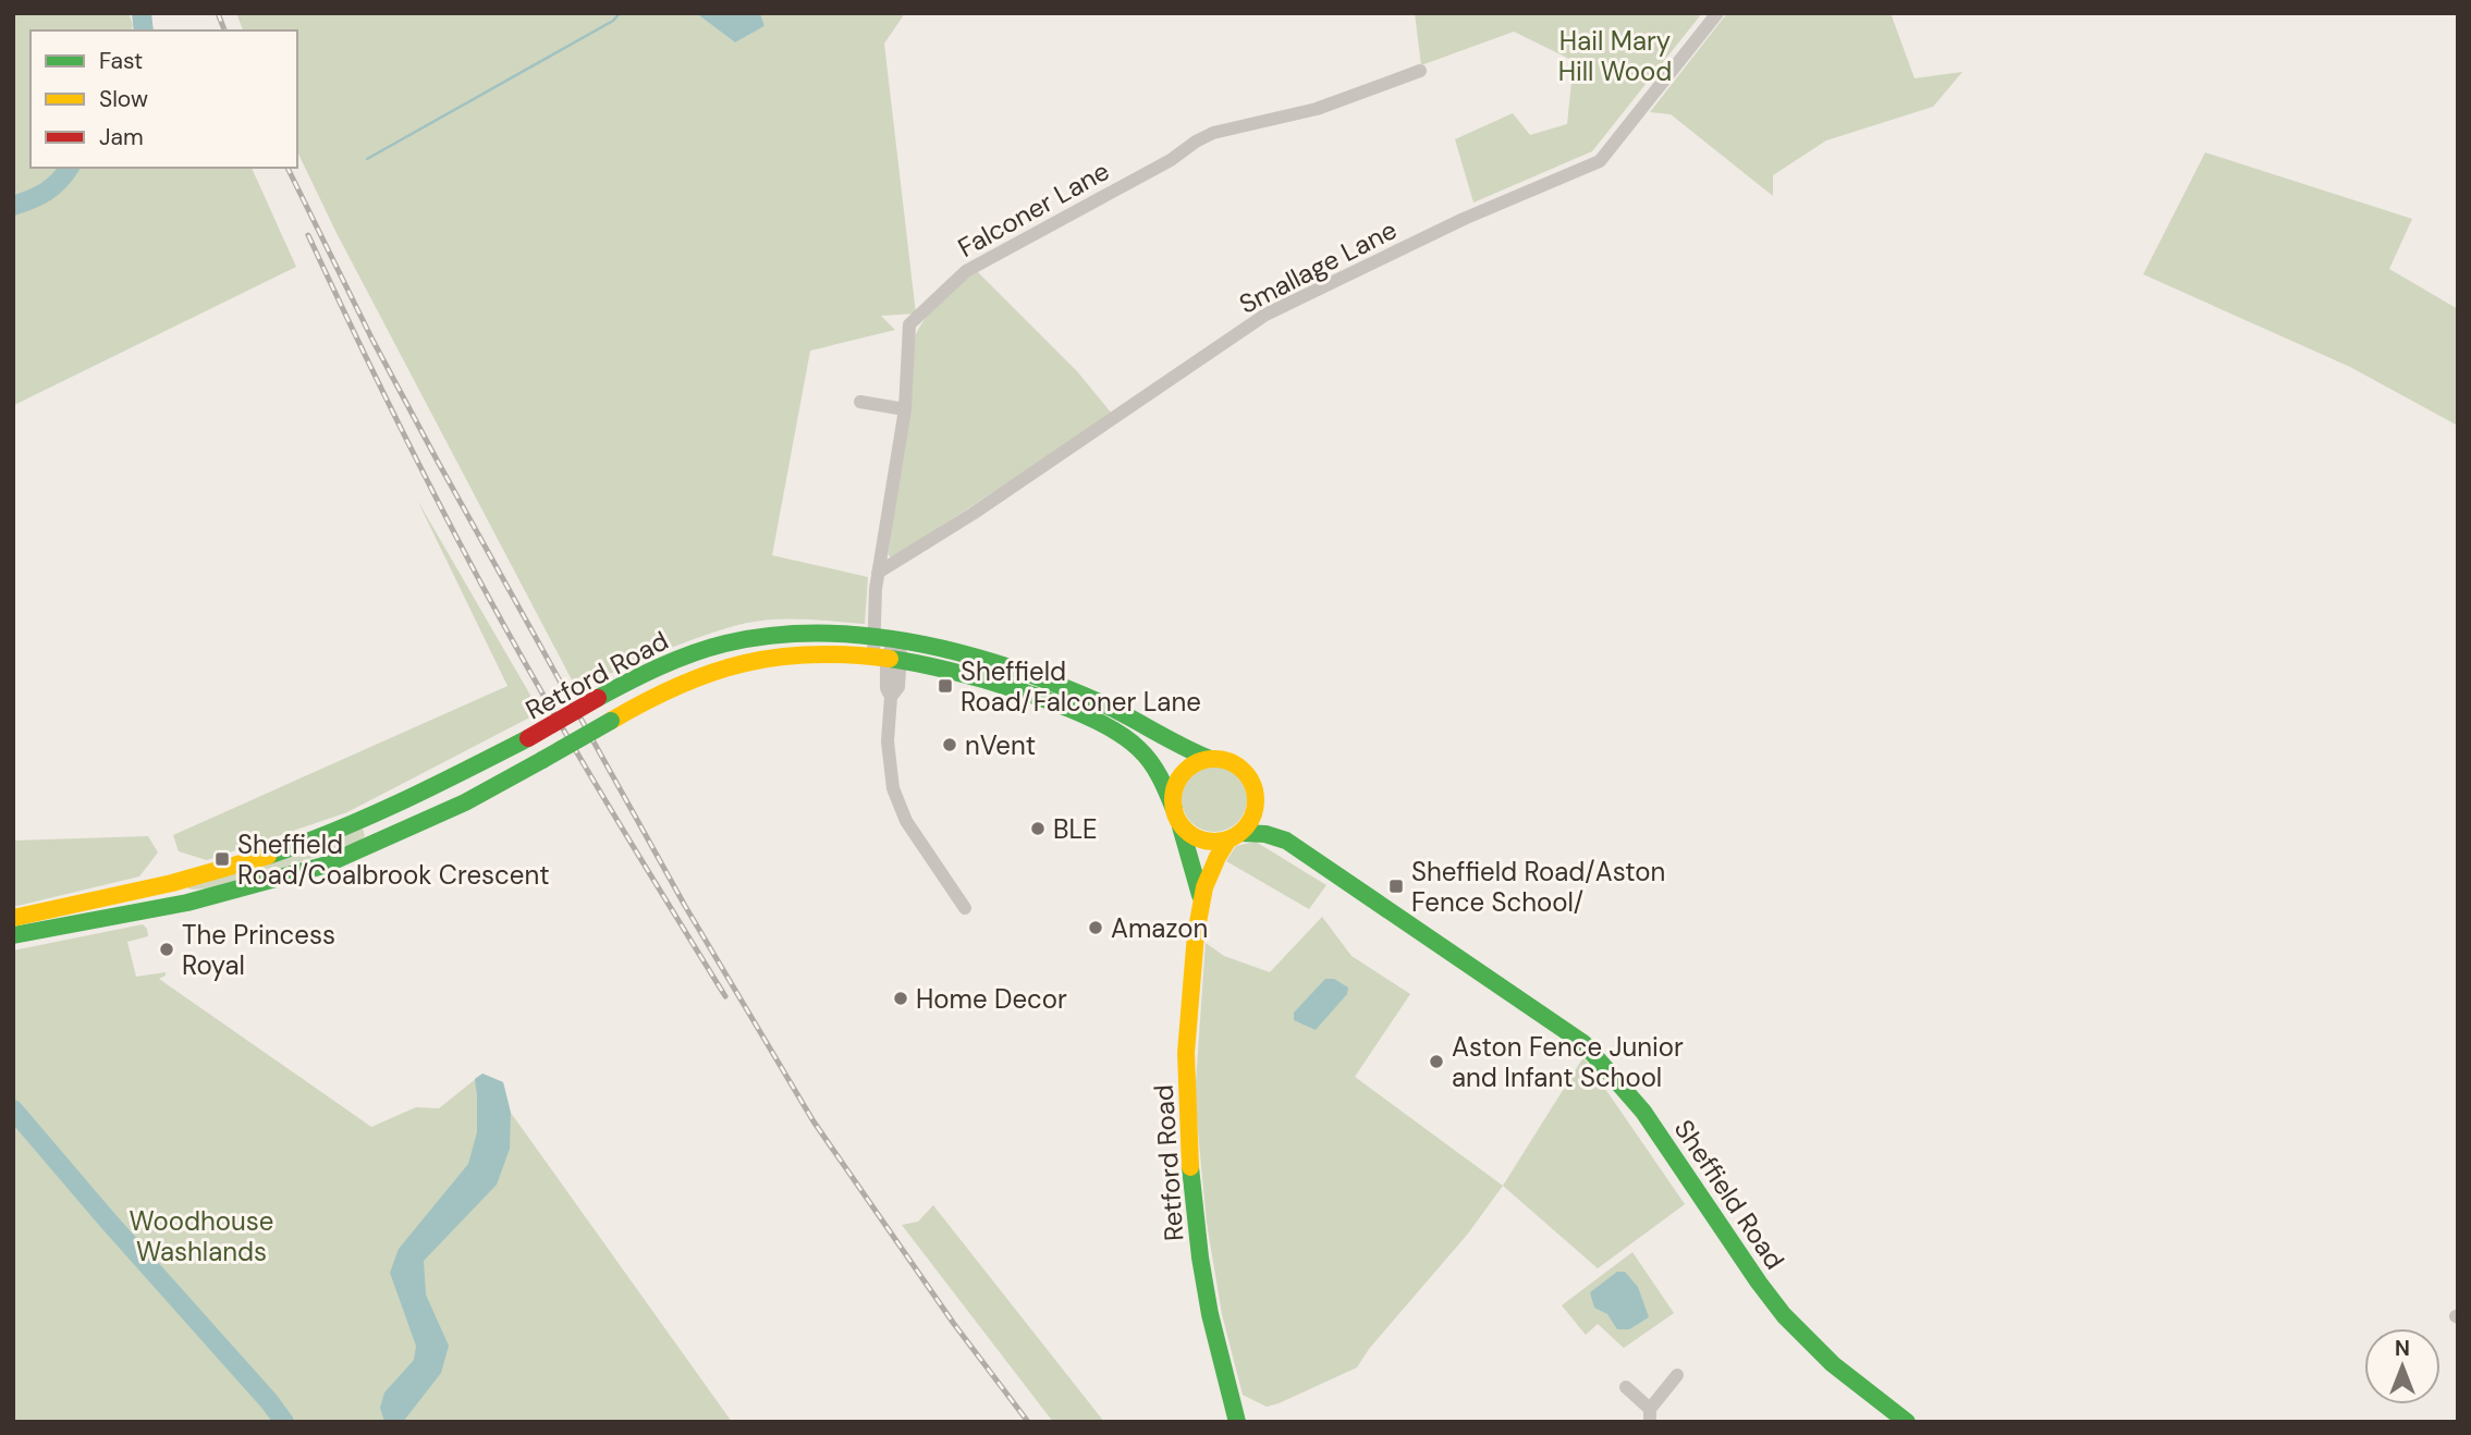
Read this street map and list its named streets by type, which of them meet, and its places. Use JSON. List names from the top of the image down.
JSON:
{
  "streets": {
    "main road": ["Retford Road", "Sheffield Road"],
    "street": ["Falconer Lane", "Smallage Lane"]
  },
  "crossings": [
    ["Falconer Lane", "Smallage Lane"],
    ["Falconer Lane", "Retford Road"],
    ["Retford Road", "Sheffield Road"]
  ],
  "parks": ["Hail Mary Hill Wood", "Woodhouse Washlands"],
  "places": {
    "transit": ["Sheffield Road/Falconer Lane", "Sheffield Road/Coalbrook Crescent", "Sheffield Road/Aston Fence School/"],
    "other": [
      "nVent",
      "BLE",
      "Amazon",
      "The Princess Royal",
      "Home Decor",
      "Aston Fence Junior and Infant School"
    ]
  },
  "legend": ["Fast", "Slow", "Jam"],
  "north": "top"
}
